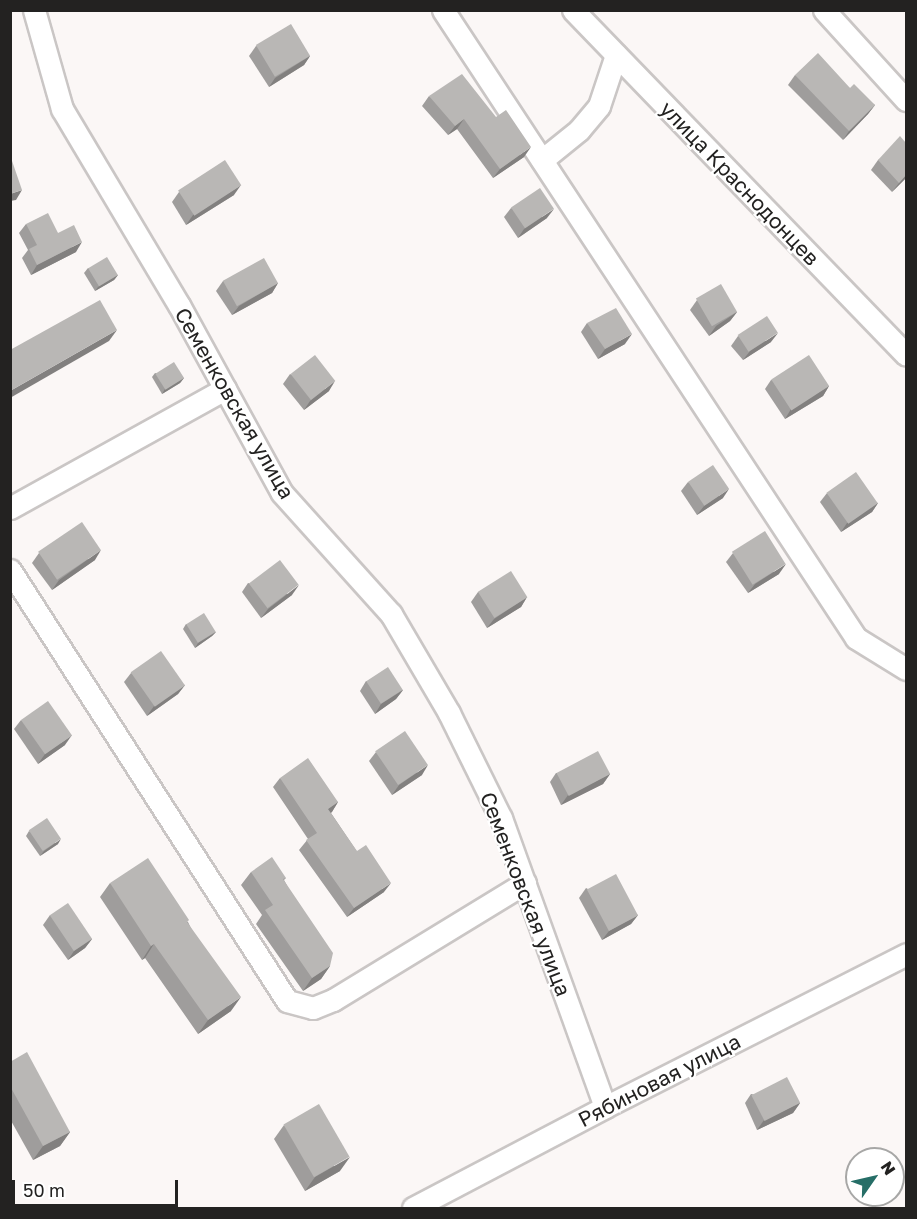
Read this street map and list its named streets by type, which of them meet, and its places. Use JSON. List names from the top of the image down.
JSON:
{
  "streets": {
    "street": ["улица Краснодонцев", "Семенковская улица", "Рябиновая улица"]
  },
  "crossings": [
    ["Семенковская улица", "Рябиновая улица"]
  ],
  "scale_bar": "50 m",
  "north": "top right"
}
